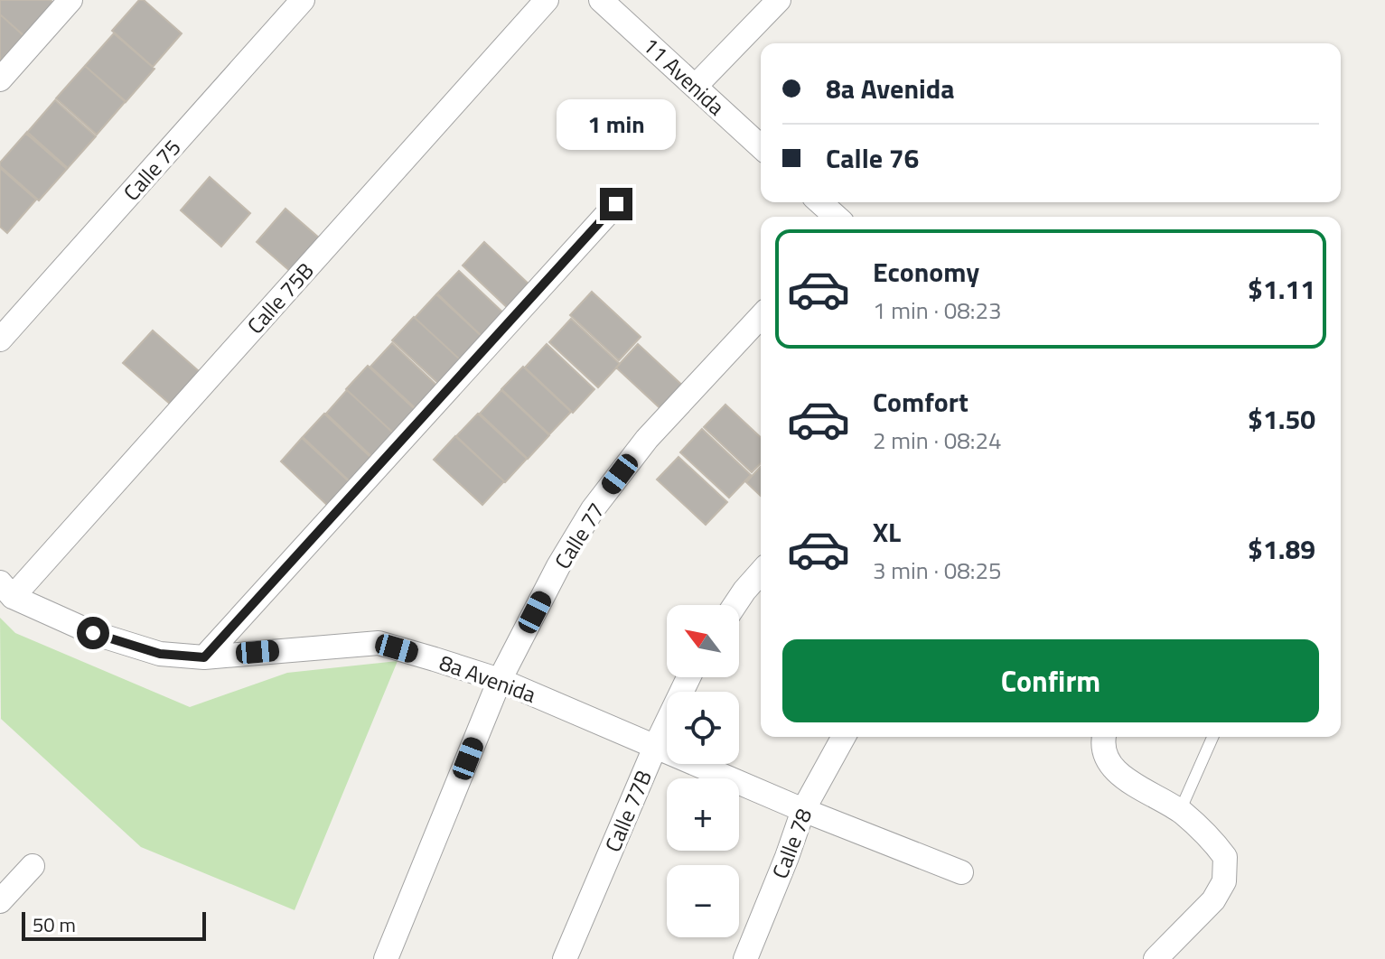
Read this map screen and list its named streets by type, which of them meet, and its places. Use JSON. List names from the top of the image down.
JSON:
{
  "streets": {
    "street": [
      "11 Avenida",
      "Calle 75",
      "Calle 75B",
      "Calle 77",
      "8a Avenida",
      "Calle 77B",
      "Calle 78"
    ]
  },
  "crossings": [
    ["Calle 75B", "8a Avenida"],
    ["Calle 77", "8a Avenida"],
    ["8a Avenida", "Calle 77B"],
    ["8a Avenida", "Calle 78"]
  ],
  "scale_bar": "50 m",
  "north": "top left",
  "page": {
    "banner": ["8a Avenida", "Calle 76"],
    "bubble": "1 min",
    "list": [
      {
        "name": "Economy",
        "note": "1 min · 08:23",
        "value": "$1.11"
      },
      {
        "name": "Comfort",
        "note": "2 min · 08:24",
        "value": "$1.50"
      },
      {
        "name": "XL",
        "note": "3 min · 08:25",
        "value": "$1.89"
      }
    ],
    "map_buttons": ["+", "−"],
    "buttons": "Confirm",
    "scale": "50 m"
  }
}
